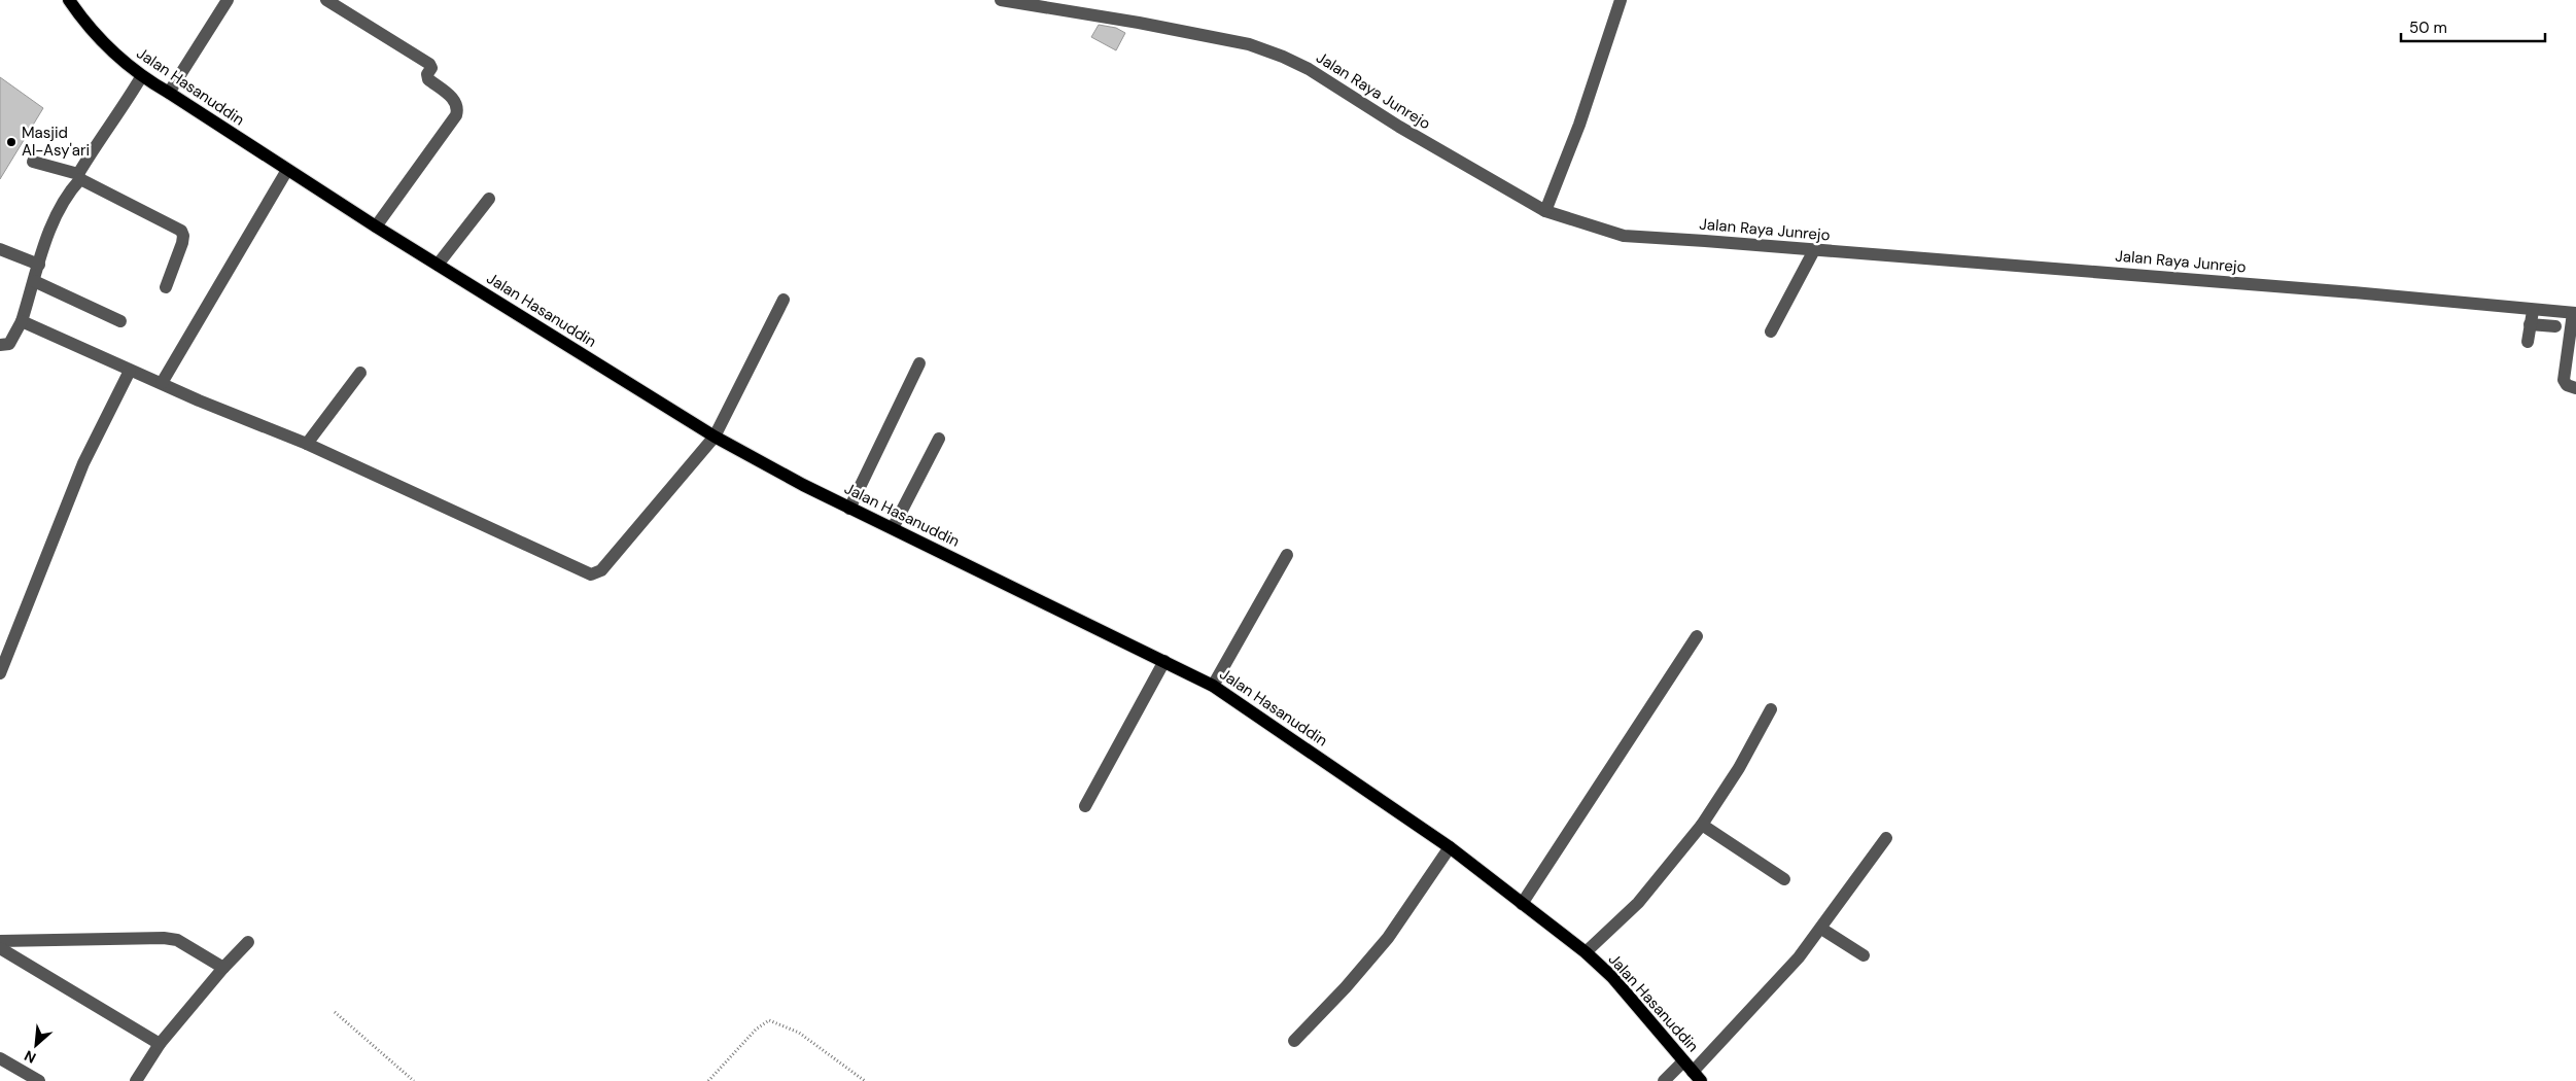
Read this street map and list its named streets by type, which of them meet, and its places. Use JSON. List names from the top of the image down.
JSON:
{
  "streets": {
    "main road": ["Jalan Hasanuddin"],
    "street": ["Jalan Raya Junrejo"]
  },
  "places": ["Masjid Al-Asy'ari"],
  "scale_bar": "50 m",
  "north": "bottom left"
}
